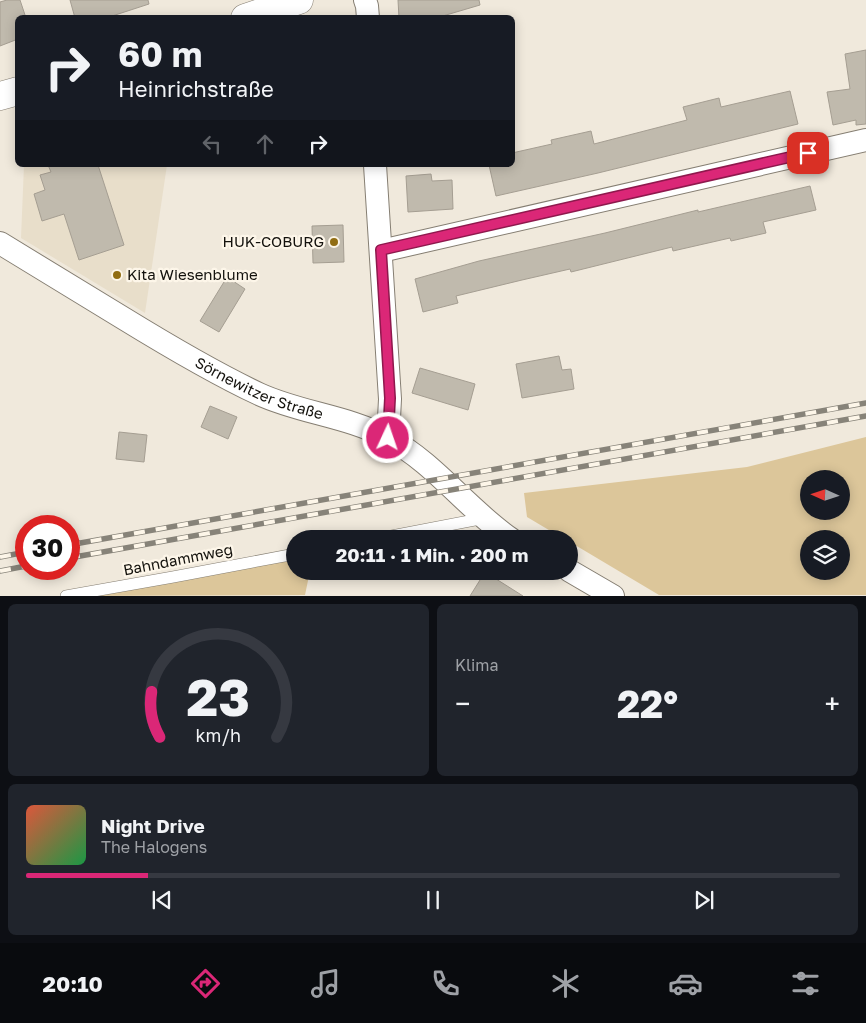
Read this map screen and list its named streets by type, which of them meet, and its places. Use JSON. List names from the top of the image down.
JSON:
{
  "streets": {
    "street": ["Sörnewitzer Straße"],
    "lane": ["Bahndammweg"]
  },
  "places": ["HUK-COBURG", "Kita Wiesenblume"],
  "north": "left",
  "page": {
    "turn": ["60 m", "Heinrichstraße"],
    "limit": "30",
    "trip": "20:11 · 1 Min. · 200 m",
    "tile": "Klima",
    "heat": ["−", "22°", "+"],
    "song": ["Night Drive", "The Halogens"],
    "tabs": "20:10",
    "gauge": ["23", "km/h"]
  }
}
